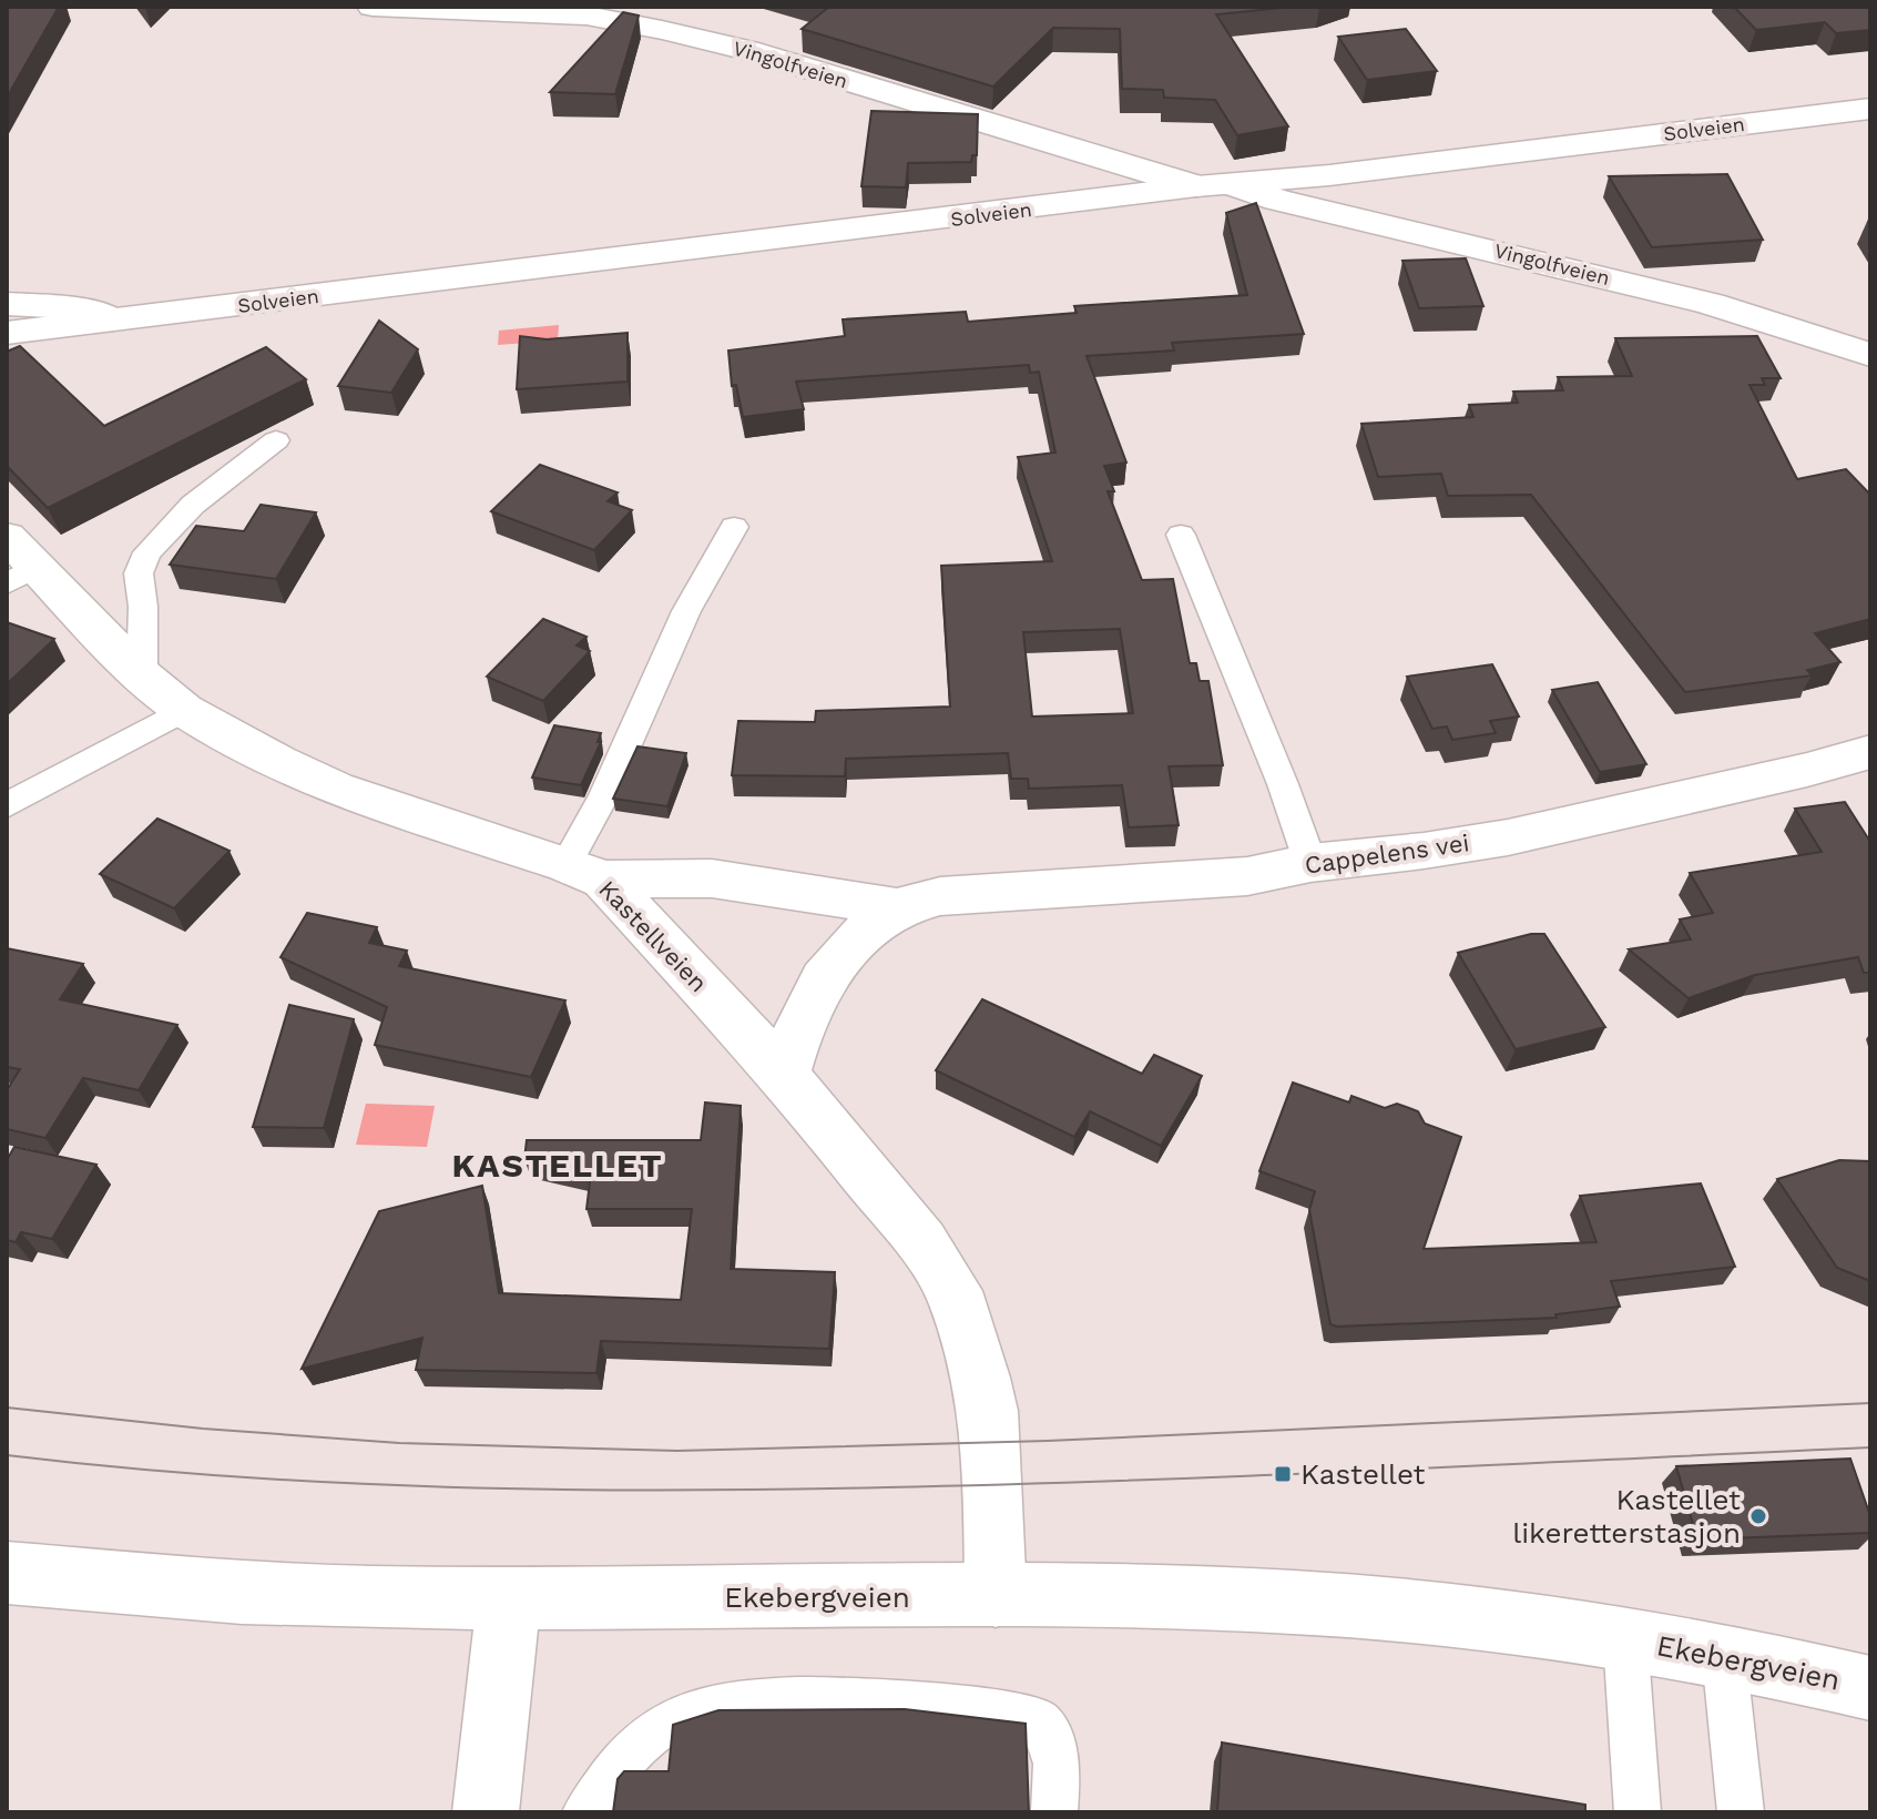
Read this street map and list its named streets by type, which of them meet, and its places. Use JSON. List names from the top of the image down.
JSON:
{
  "streets": {
    "street": [
      "Vingolfveien",
      "Solveien",
      "Cappelens vei",
      "Kastellveien",
      "Ekebergveien"
    ]
  },
  "crossings": [
    ["Vingolfveien", "Solveien"],
    ["Cappelens vei", "Kastellveien"],
    ["Kastellveien", "Ekebergveien"]
  ],
  "districts": ["KASTELLET"],
  "places": {
    "transit": ["Kastellet"],
    "other": ["Kastellet likeretterstasjon"]
  }
}
